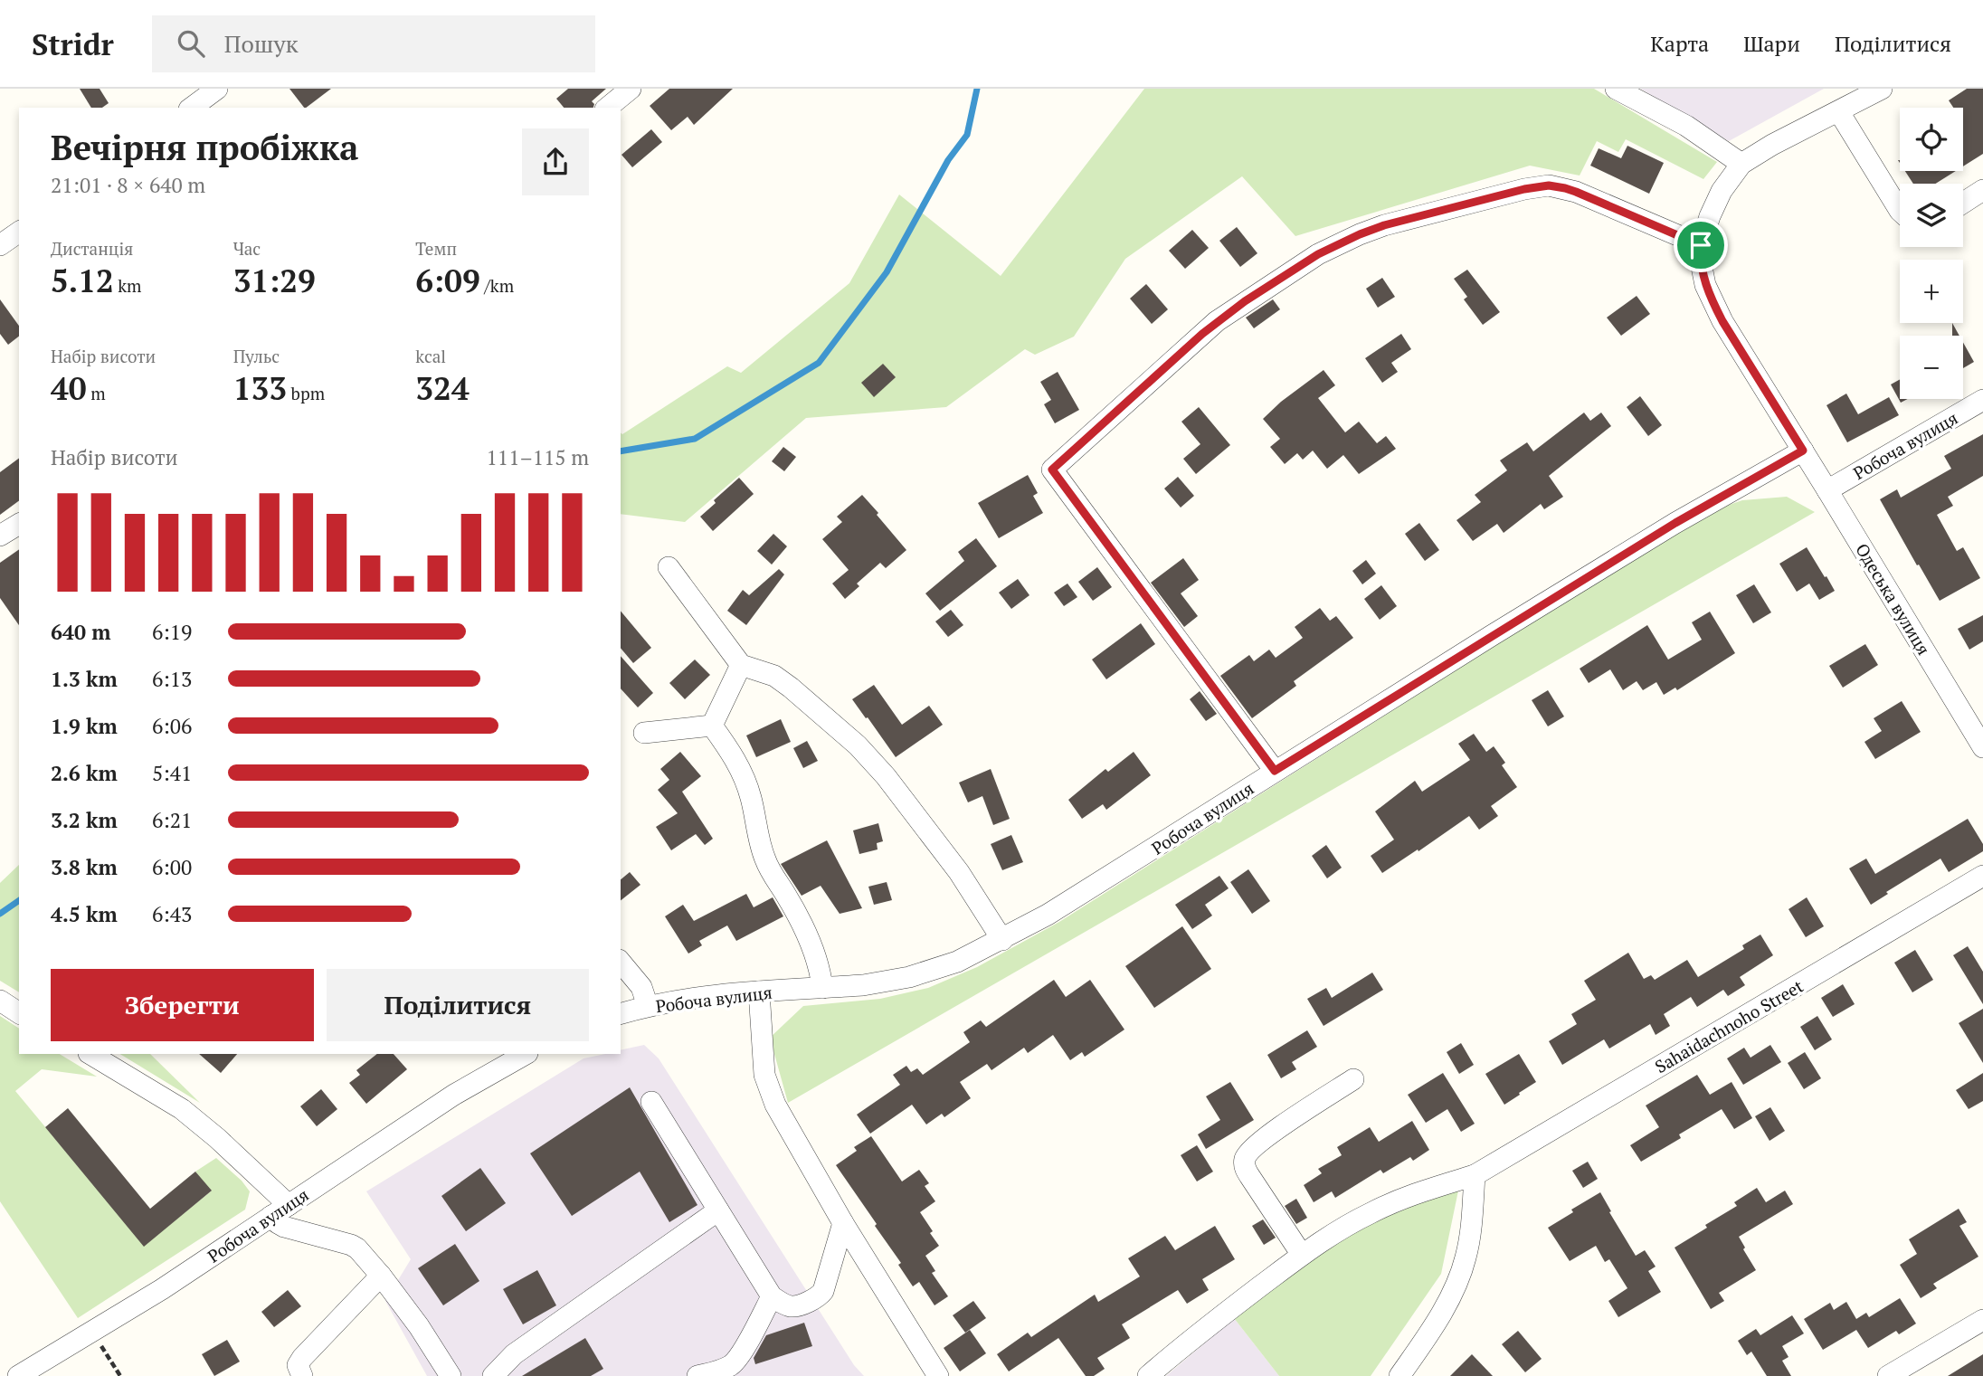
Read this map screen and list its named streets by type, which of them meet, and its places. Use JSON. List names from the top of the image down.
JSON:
{
  "streets": {
    "street": ["Робоча вулиця", "Одеська вулиця", "Sahaidachnoho Street"]
  },
  "crossings": [
    ["Робоча вулиця", "Одеська вулиця"]
  ],
  "page": {
    "header": "Stridr",
    "search": "Пошук",
    "nav": ["Карта", "Шари", "Поділитися"],
    "map_buttons": ["+", "−"],
    "heading": ["Вечірня пробіжка", "21:01 · 8 × 640 m"],
    "stats": [
      ["Дистанція", "5.12 km"],
      ["Час", "31:29"],
      ["Темп", "6:09 /km"],
      ["Набір висоти", "40 m"],
      ["Пульс", "133 bpm"],
      ["kcal", "324"]
    ],
    "chart": ["Набір висоти", "111–115 m"],
    "list": [
      {
        "name": "640 m",
        "note": "6:19"
      },
      {
        "name": "1.3 km",
        "note": "6:13"
      },
      {
        "name": "1.9 km",
        "note": "6:06"
      },
      {
        "name": "2.6 km",
        "note": "5:41"
      },
      {
        "name": "3.2 km",
        "note": "6:21"
      },
      {
        "name": "3.8 km",
        "note": "6:00"
      },
      {
        "name": "4.5 km",
        "note": "6:43"
      }
    ],
    "buttons": ["Зберегти", "Поділитися"]
  }
}
